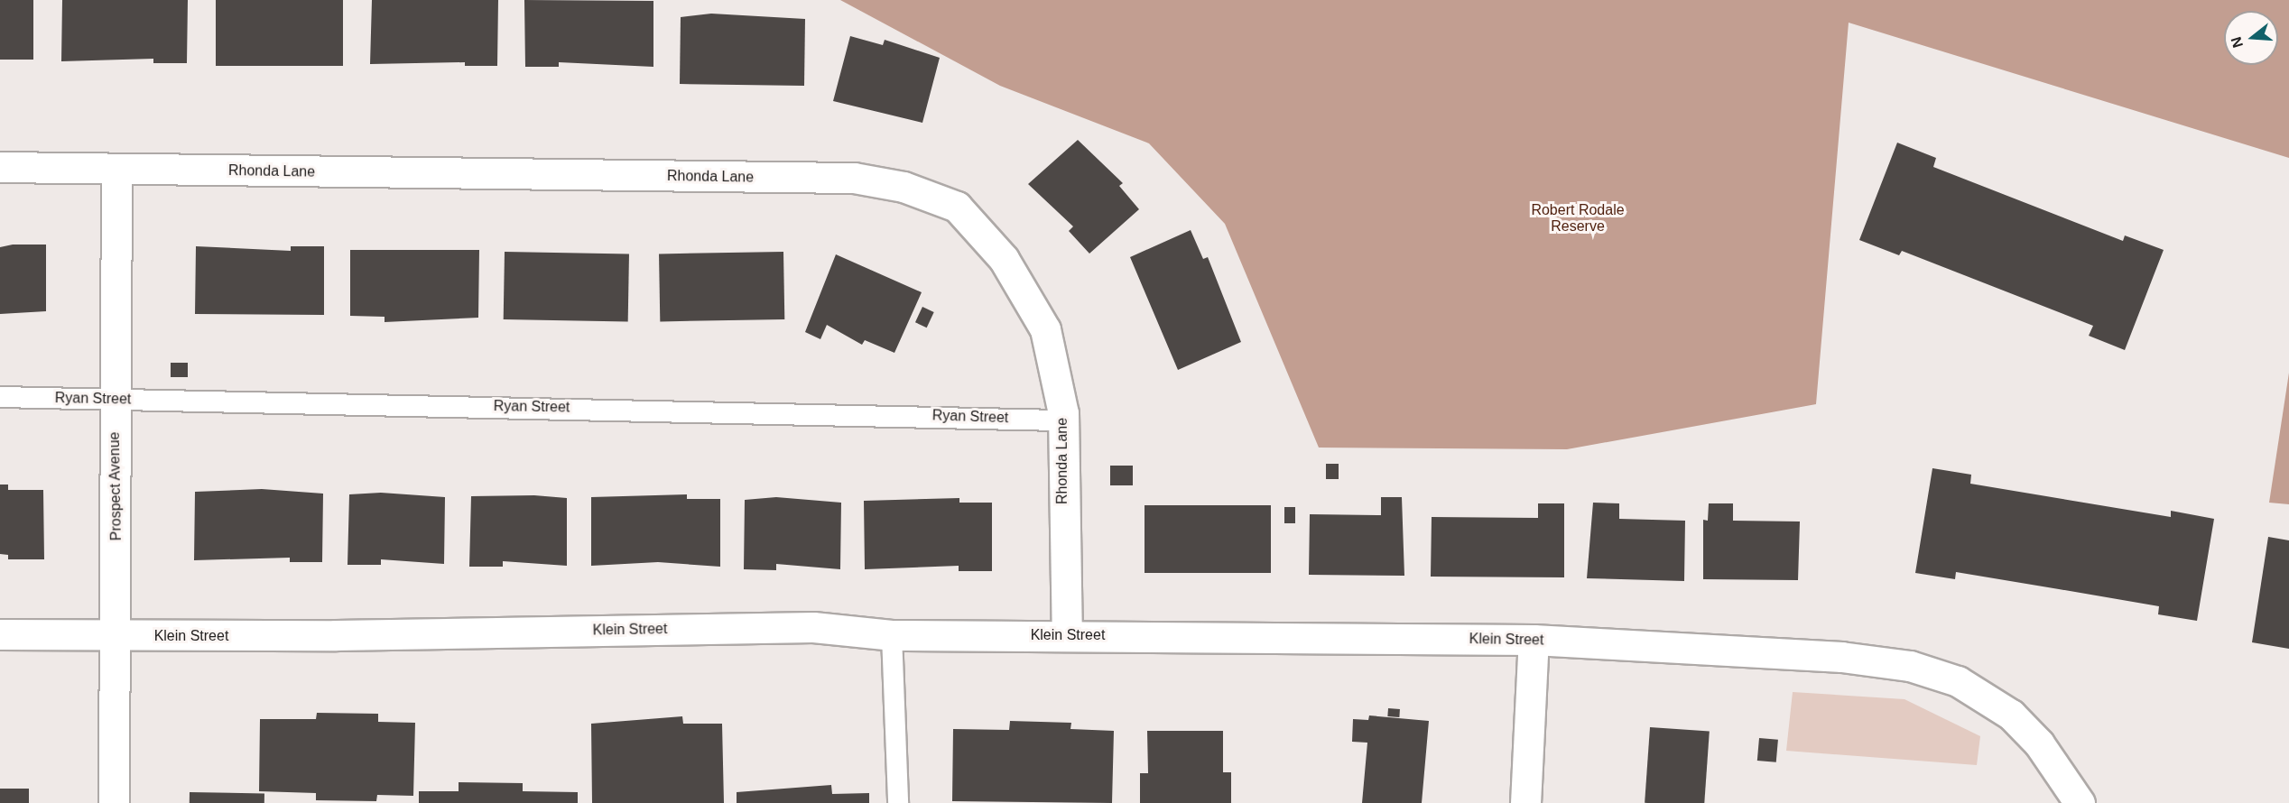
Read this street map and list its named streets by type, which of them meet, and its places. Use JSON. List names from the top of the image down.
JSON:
{
  "streets": {
    "street": ["Rhonda Lane", "Prospect Avenue", "Klein Street"],
    "lane": ["Ryan Street"]
  },
  "crossings": [
    ["Rhonda Lane", "Ryan Street"],
    ["Rhonda Lane", "Prospect Avenue"],
    ["Rhonda Lane", "Klein Street"],
    ["Ryan Street", "Prospect Avenue"],
    ["Prospect Avenue", "Klein Street"]
  ],
  "parks": ["Robert Rodale Reserve"],
  "north": "left"
}
